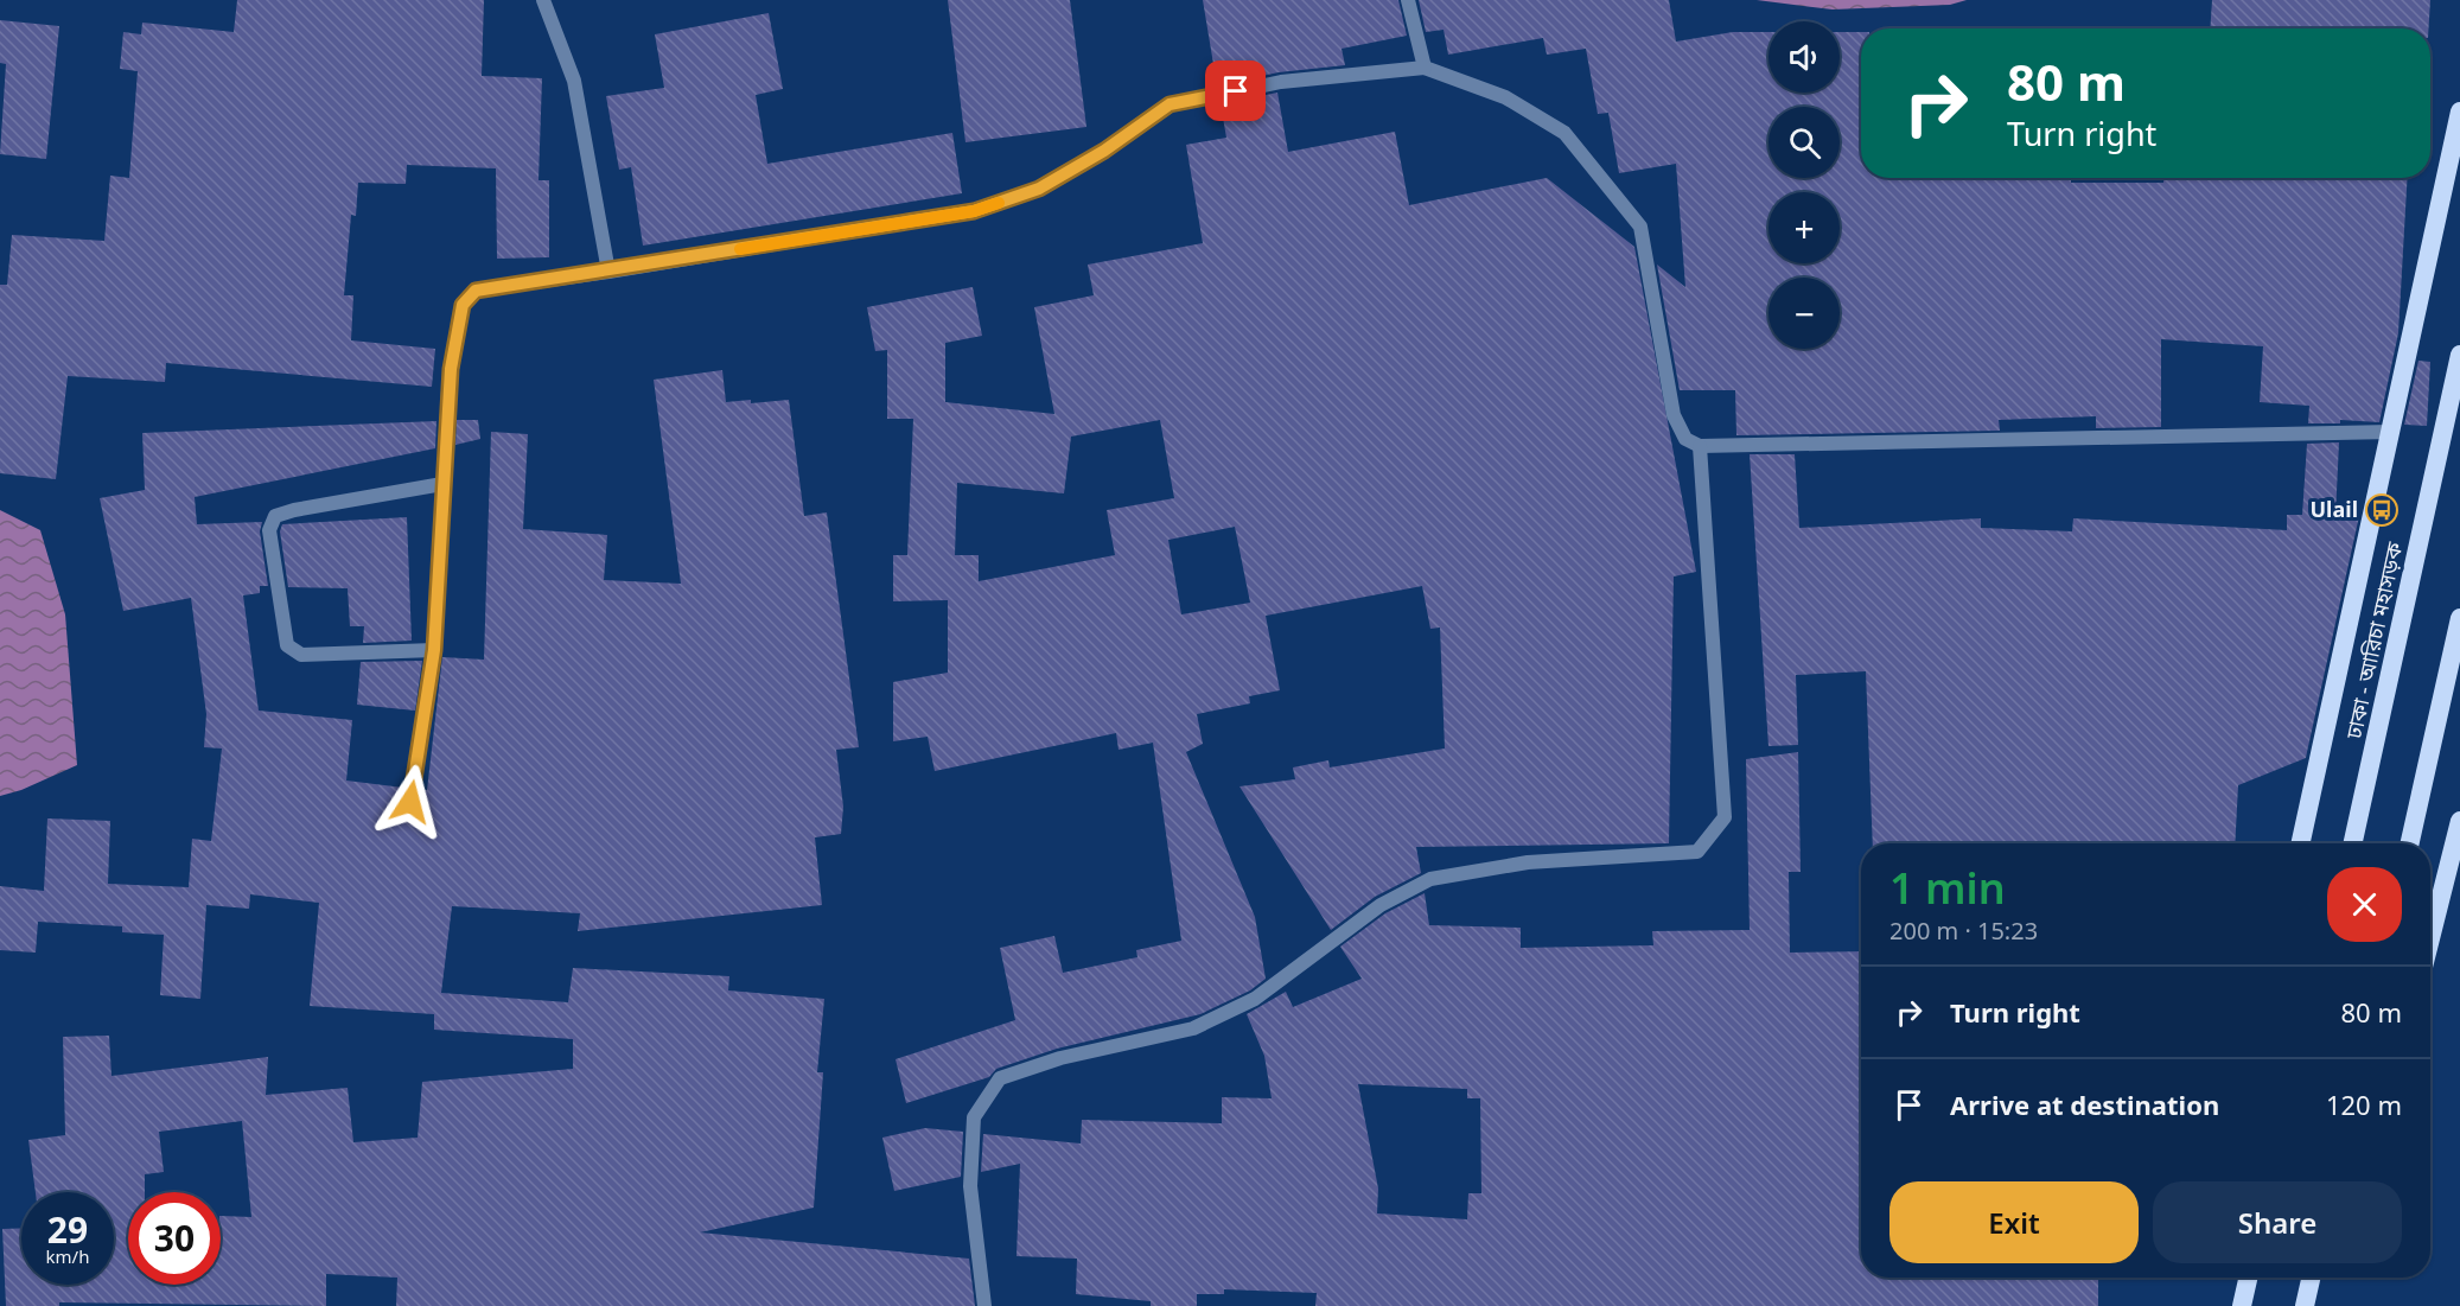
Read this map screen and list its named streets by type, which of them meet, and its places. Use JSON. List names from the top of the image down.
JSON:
{
  "streets": {
    "highway": ["ঢাকা - আরিচা মহাসড়ক"]
  },
  "places": {
    "bus stop": ["Ulail"]
  },
  "page": {
    "map_buttons": ["+", "−"],
    "turn": ["80 m", "Turn right"],
    "heading": ["1 min", "200 m · 15:23"],
    "list": [
      {
        "name": "Turn right",
        "value": "80 m"
      },
      {
        "name": "Arrive at destination",
        "value": "120 m"
      }
    ],
    "buttons": ["Exit", "Share"],
    "speed": "29 km/h",
    "limit": "30"
  }
}
